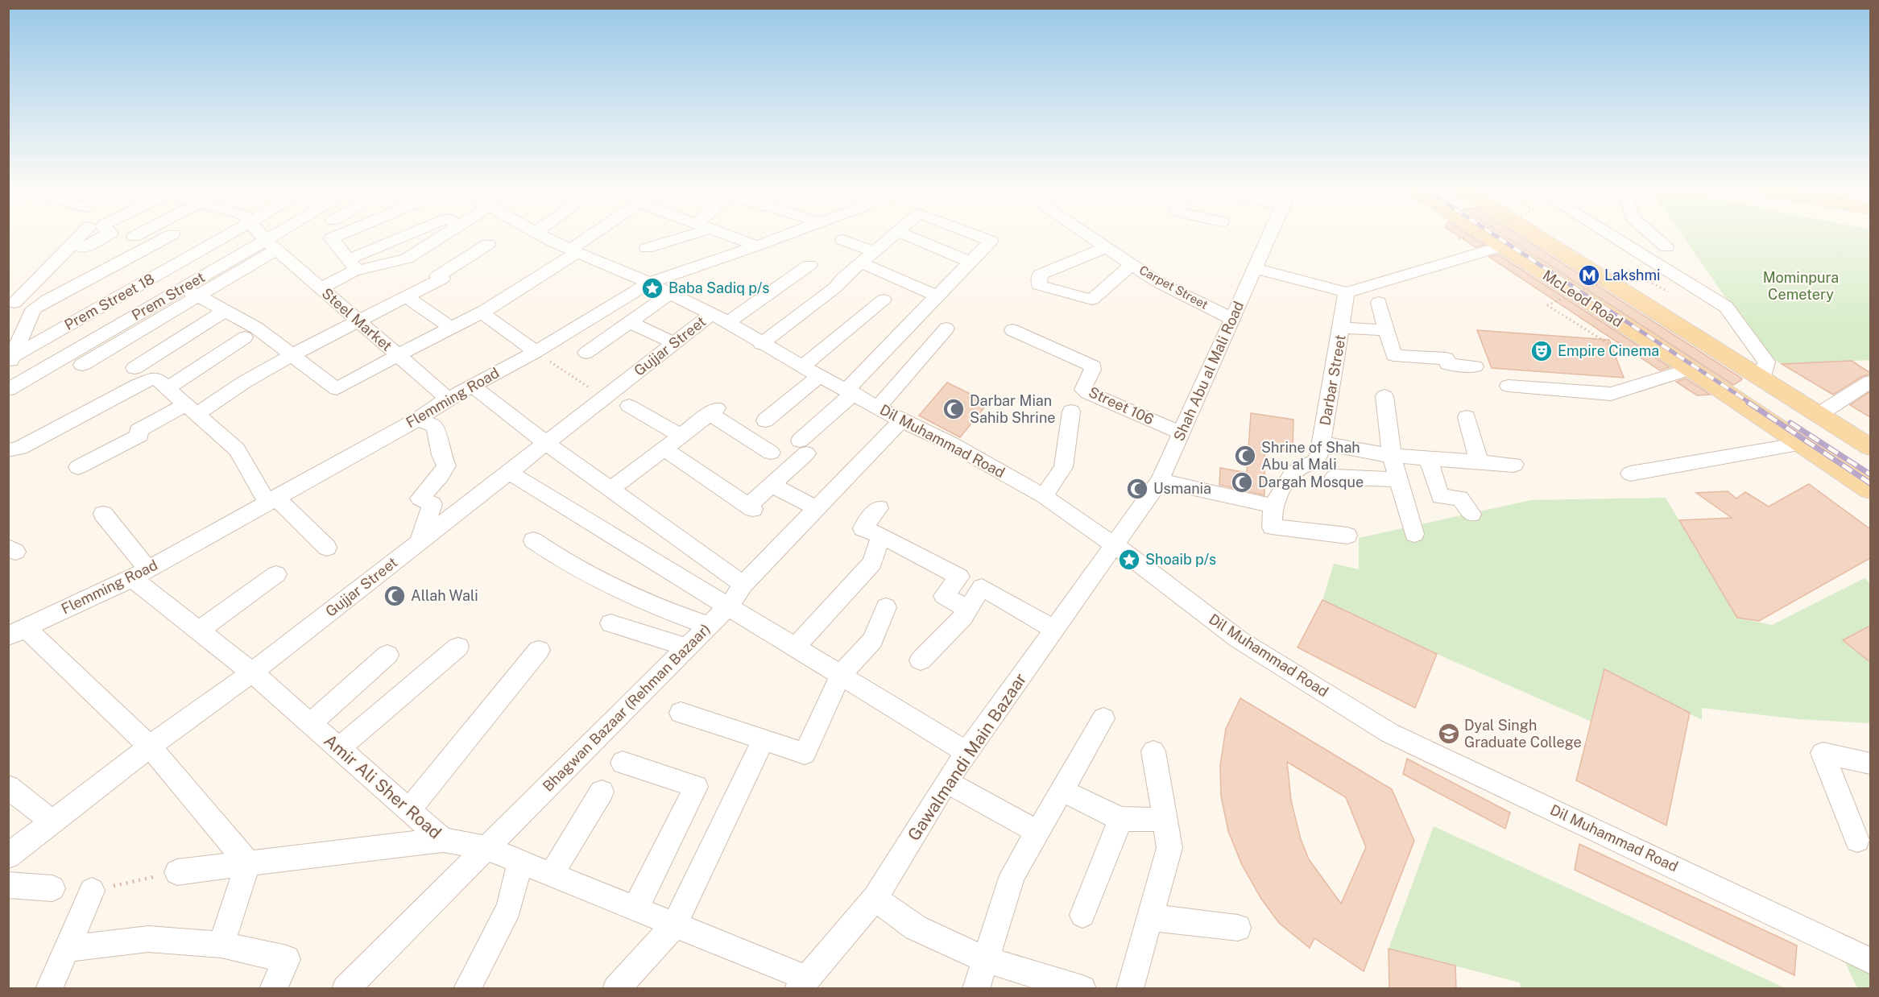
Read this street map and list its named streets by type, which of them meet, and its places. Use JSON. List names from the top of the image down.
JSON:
{
  "streets": {
    "main road": ["McLeod Road"],
    "street": [
      "Carpet Street",
      "Prem Street",
      "Prem Street 18",
      "Steel Market",
      "Gujjar Street",
      "Shah Abu al Mali Road",
      "Darbar Street",
      "Flemming Road",
      "Street 106",
      "Dil Muhammad Road",
      "Bhagwan Bazaar (Rehman Bazaar)",
      "Gawalmandi Main Bazaar",
      "Amir Ali Sher Road"
    ]
  },
  "crossings": [
    ["Carpet Street", "Shah Abu al Mali Road"],
    ["Prem Street", "Steel Market"],
    ["Steel Market", "Flemming Road"],
    ["Gujjar Street", "Dil Muhammad Road"],
    ["Gujjar Street", "Amir Ali Sher Road"],
    ["Shah Abu al Mali Road", "Street 106"],
    ["Shah Abu al Mali Road", "Dil Muhammad Road"],
    ["Shah Abu al Mali Road", "Gawalmandi Main Bazaar"],
    ["Flemming Road", "Dil Muhammad Road"],
    ["Flemming Road", "Amir Ali Sher Road"],
    ["Dil Muhammad Road", "Bhagwan Bazaar (Rehman Bazaar)"],
    ["Dil Muhammad Road", "Gawalmandi Main Bazaar"],
    ["Bhagwan Bazaar (Rehman Bazaar)", "Amir Ali Sher Road"],
    ["Gawalmandi Main Bazaar", "Amir Ali Sher Road"]
  ],
  "parks": ["Mominpura Cemetery"],
  "places": {
    "metro station": ["Lakshmi"],
    "place": ["Baba Sadiq p/s", "Shoaib p/s"],
    "theatre": ["Empire Cinema"],
    "mosque": [
      "Darbar Mian Sahib Shrine",
      "Shrine of Shah Abu al Mali",
      "Dargah Mosque",
      "Usmania",
      "Allah Wali"
    ],
    "school or university": ["Dyal Singh Graduate College"]
  }
}
